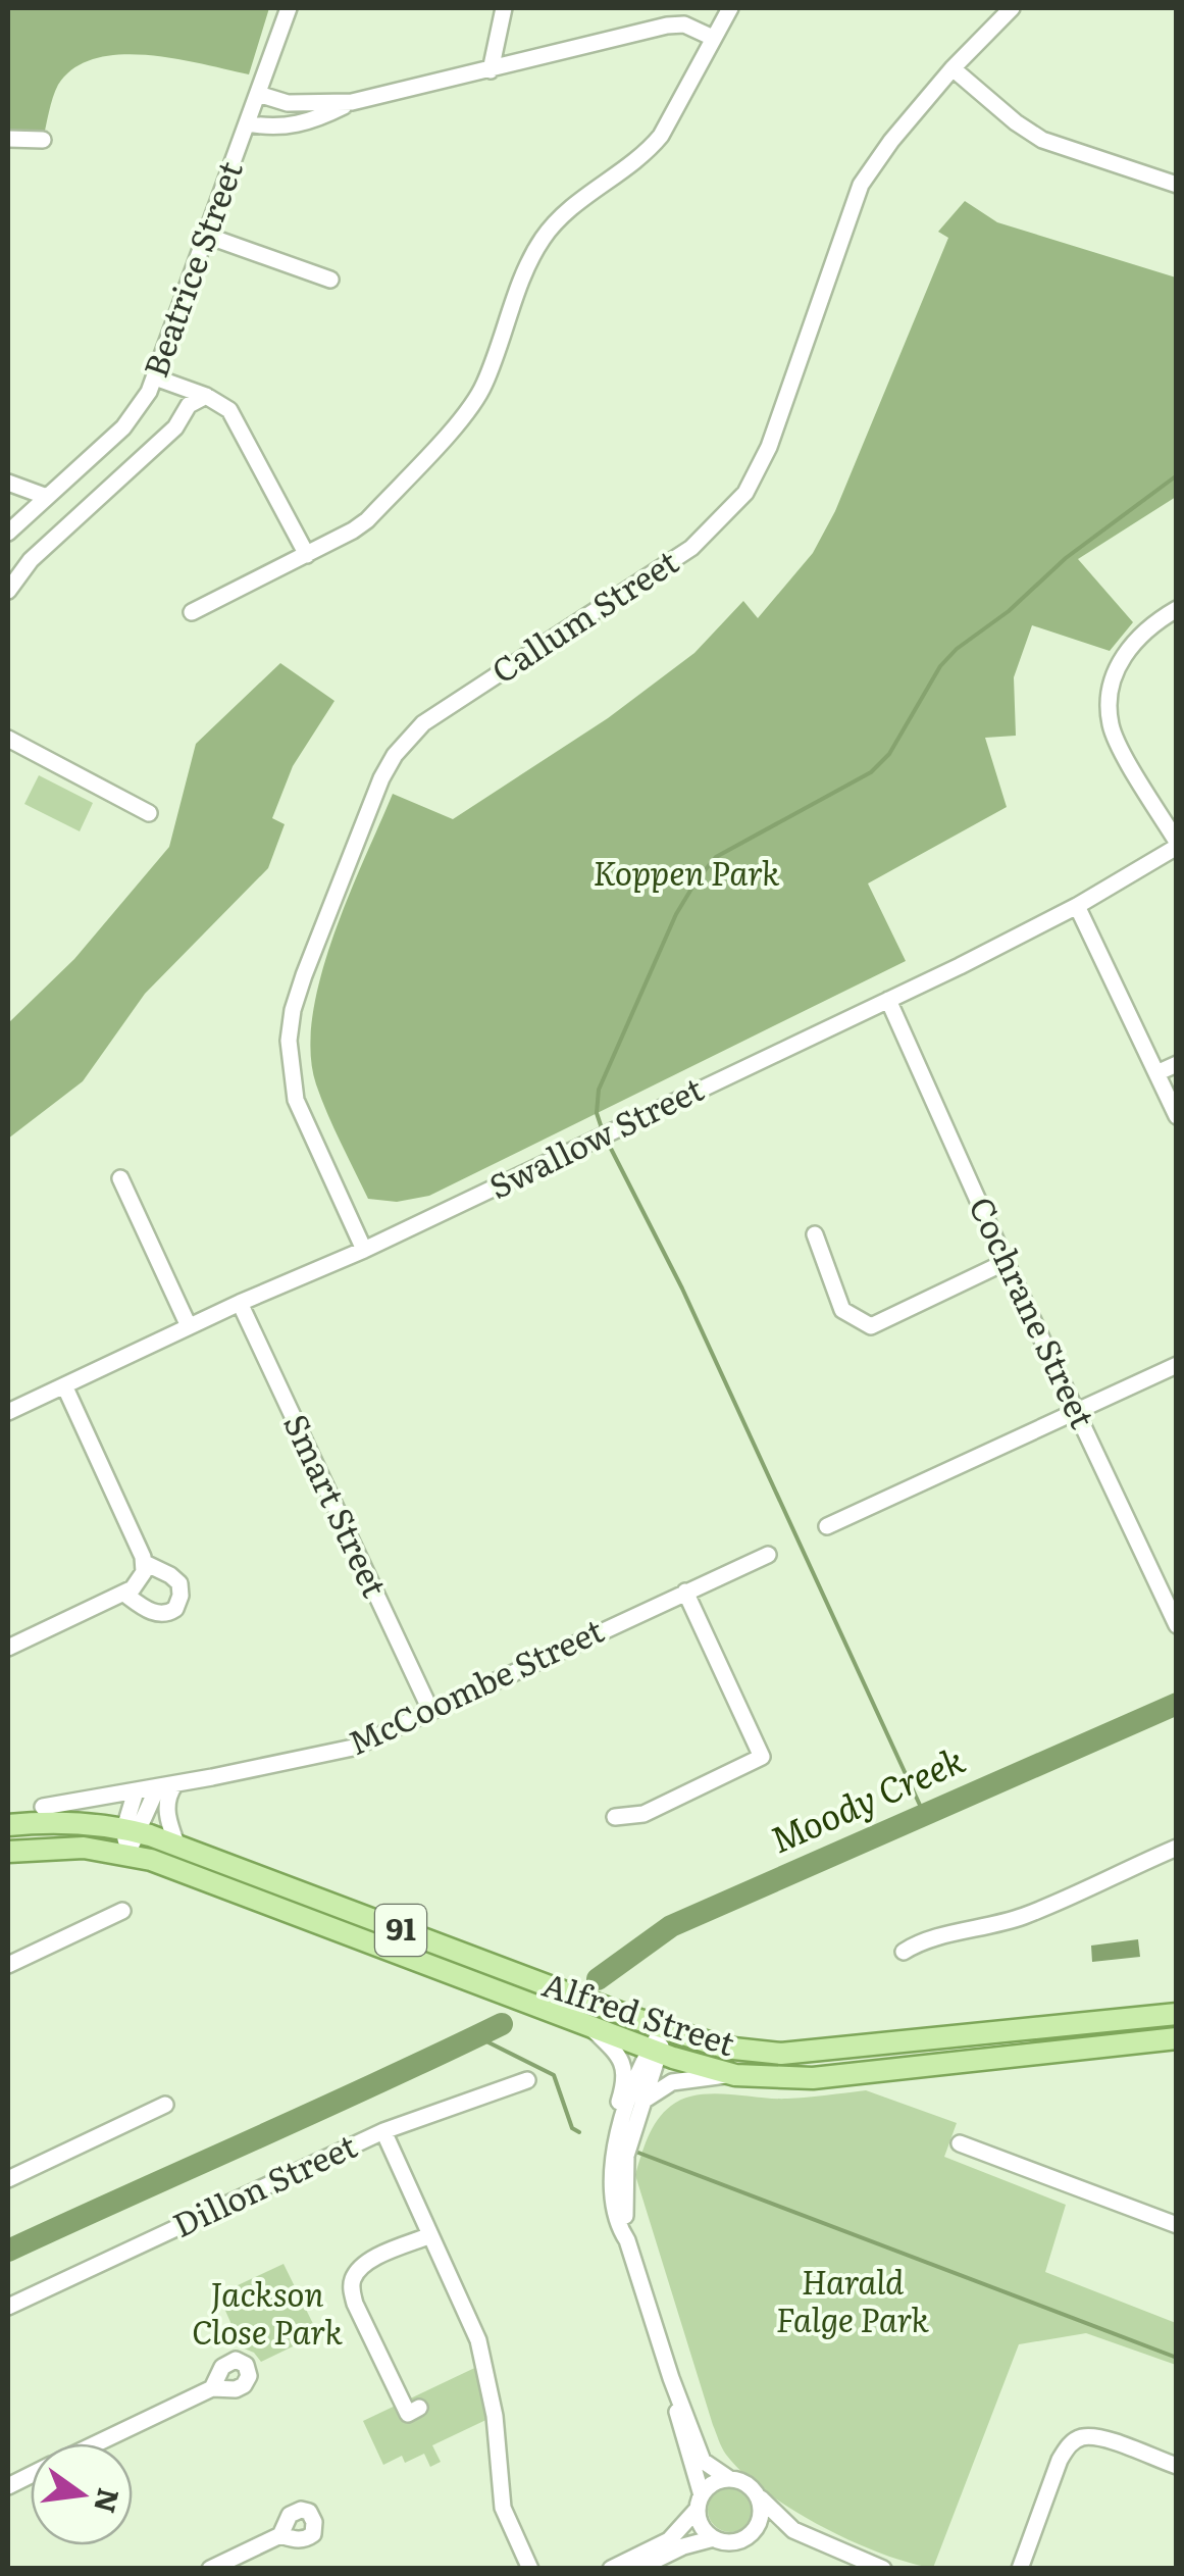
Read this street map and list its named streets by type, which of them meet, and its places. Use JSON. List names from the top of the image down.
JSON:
{
  "streets": {
    "main road": ["91", "Alfred Street"],
    "street": [
      "Beatrice Street",
      "Callum Street",
      "Swallow Street",
      "Cochrane Street",
      "Smart Street",
      "McCoombe Street",
      "Dillon Street"
    ]
  },
  "crossings": [
    ["Callum Street", "Swallow Street"],
    ["Swallow Street", "Cochrane Street"],
    ["Swallow Street", "Smart Street"],
    ["Smart Street", "McCoombe Street"],
    ["91", "Alfred Street"]
  ],
  "water": ["Moody Creek"],
  "parks": ["Koppen Park", "Harald Falge Park", "Jackson Close Park"],
  "north": "right"
}
